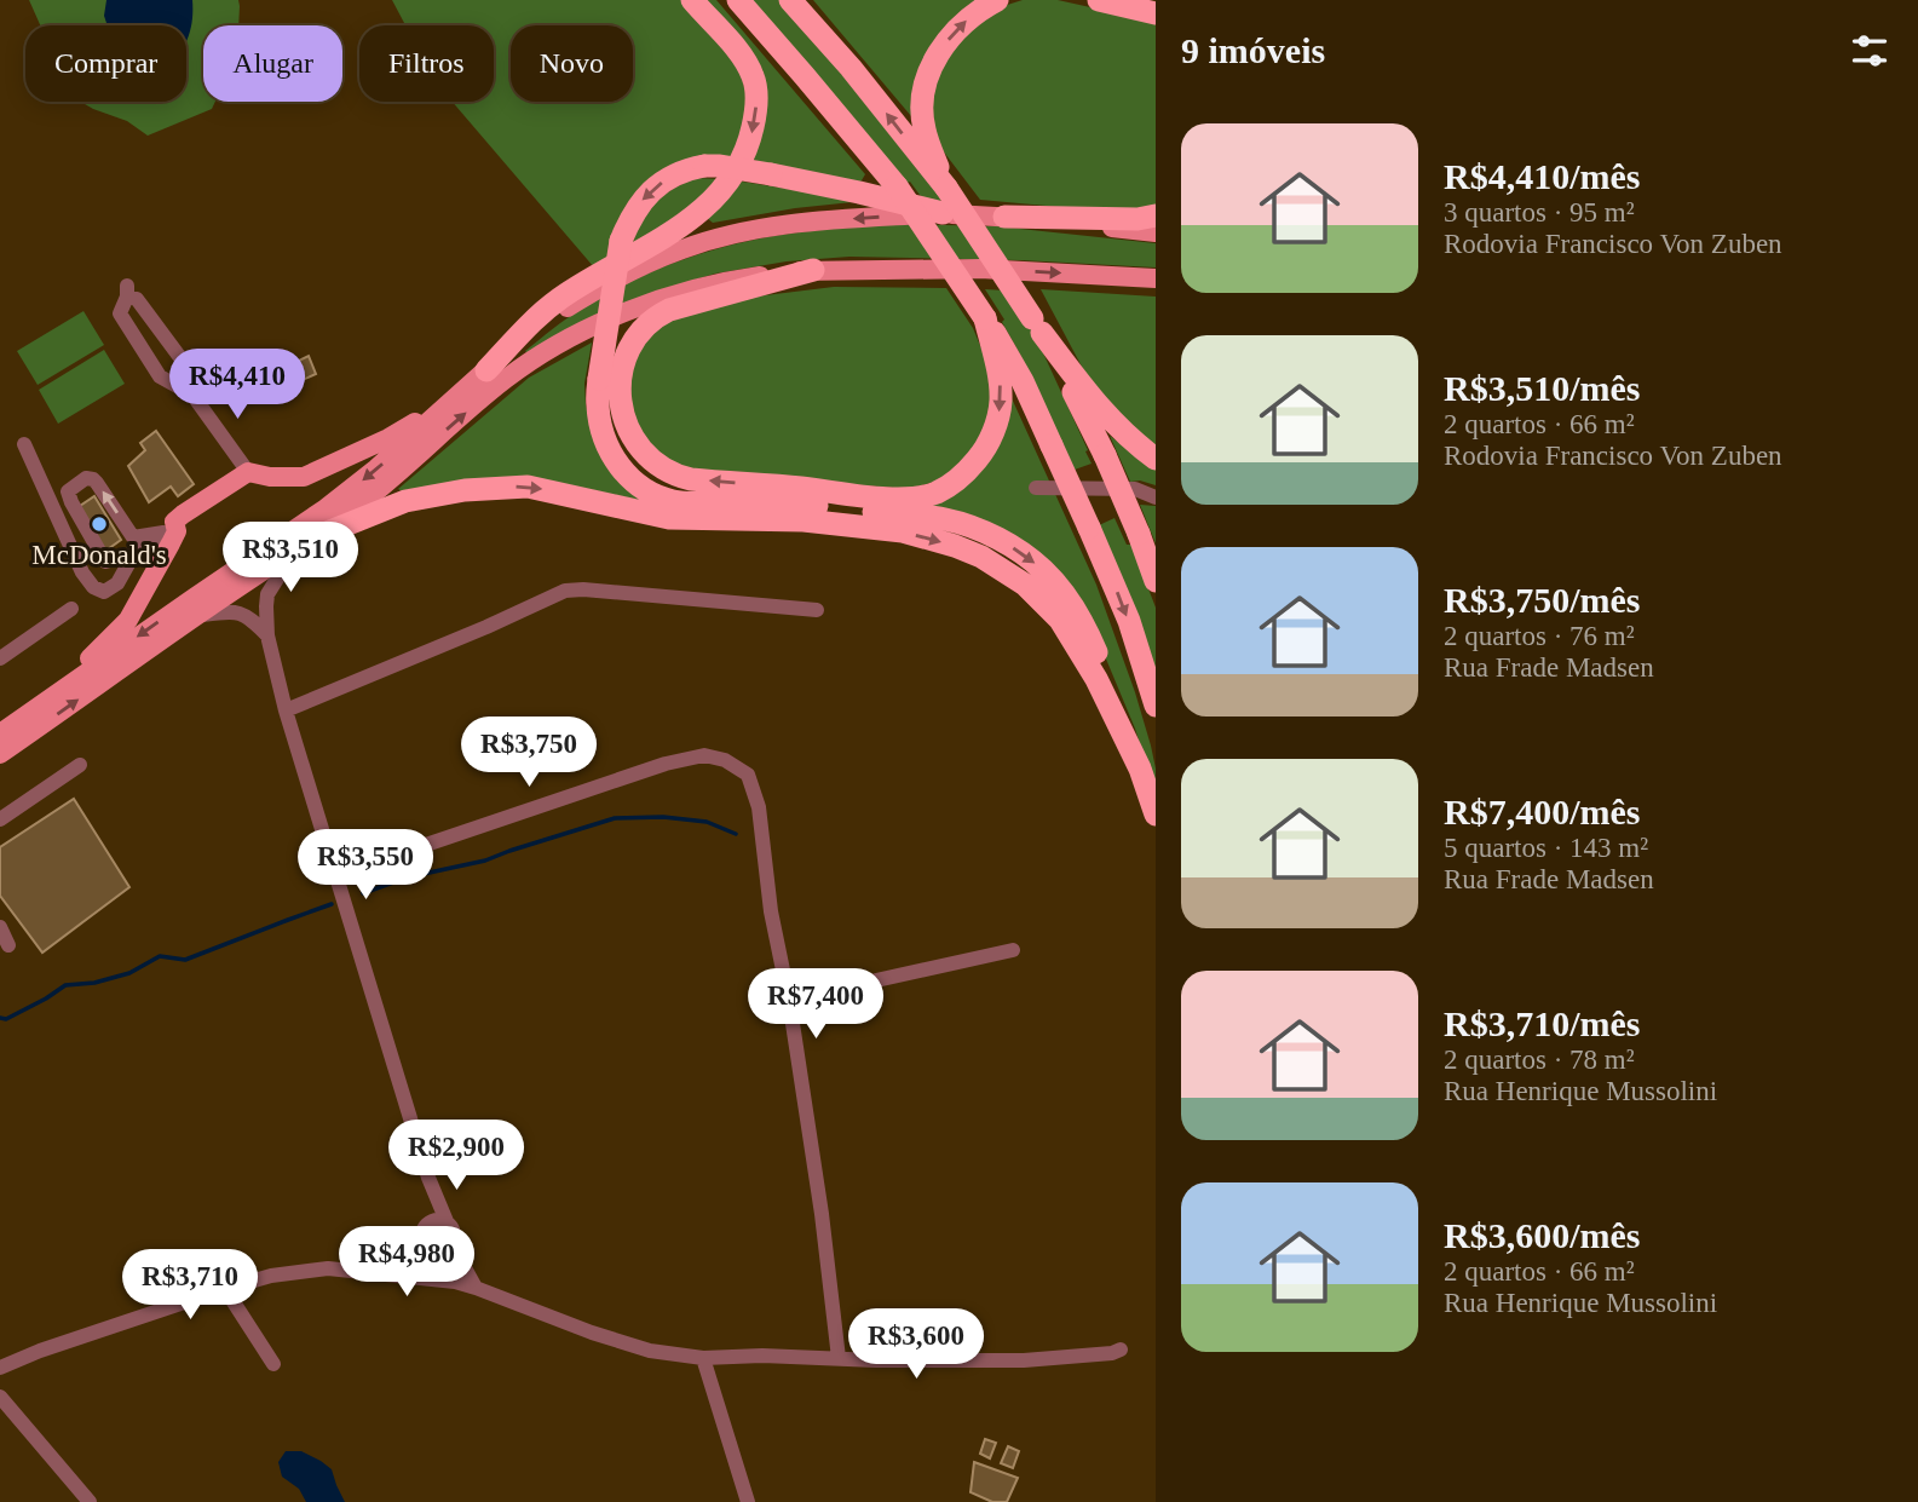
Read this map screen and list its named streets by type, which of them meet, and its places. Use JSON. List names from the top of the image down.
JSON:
{
  "places": ["McDonald's"],
  "page": {
    "heading": "9 imóveis",
    "chip": [
      "Comprar",
      "Alugar",
      "Filtros",
      "Novo"
    ],
    "list": [
      {
        "name": "R$4,410/mês",
        "note": "3 quartos · 95 m² · Rodovia Francisco Von Zuben"
      },
      {
        "name": "R$3,510/mês",
        "note": "2 quartos · 66 m² · Rodovia Francisco Von Zuben"
      },
      {
        "name": "R$3,750/mês",
        "note": "2 quartos · 76 m² · Rua Frade Madsen"
      },
      {
        "name": "R$7,400/mês",
        "note": "5 quartos · 143 m² · Rua Frade Madsen"
      },
      {
        "name": "R$3,710/mês",
        "note": "2 quartos · 78 m² · Rua Henrique Mussolini"
      },
      {
        "name": "R$3,600/mês",
        "note": "2 quartos · 66 m² · Rua Henrique Mussolini"
      }
    ],
    "price": [
      "R$4,410",
      "R$3,510",
      "R$3,750",
      "R$3,550",
      "R$7,400",
      "R$2,900",
      "R$4,980",
      "R$3,710",
      "R$3,600"
    ]
  }
}
